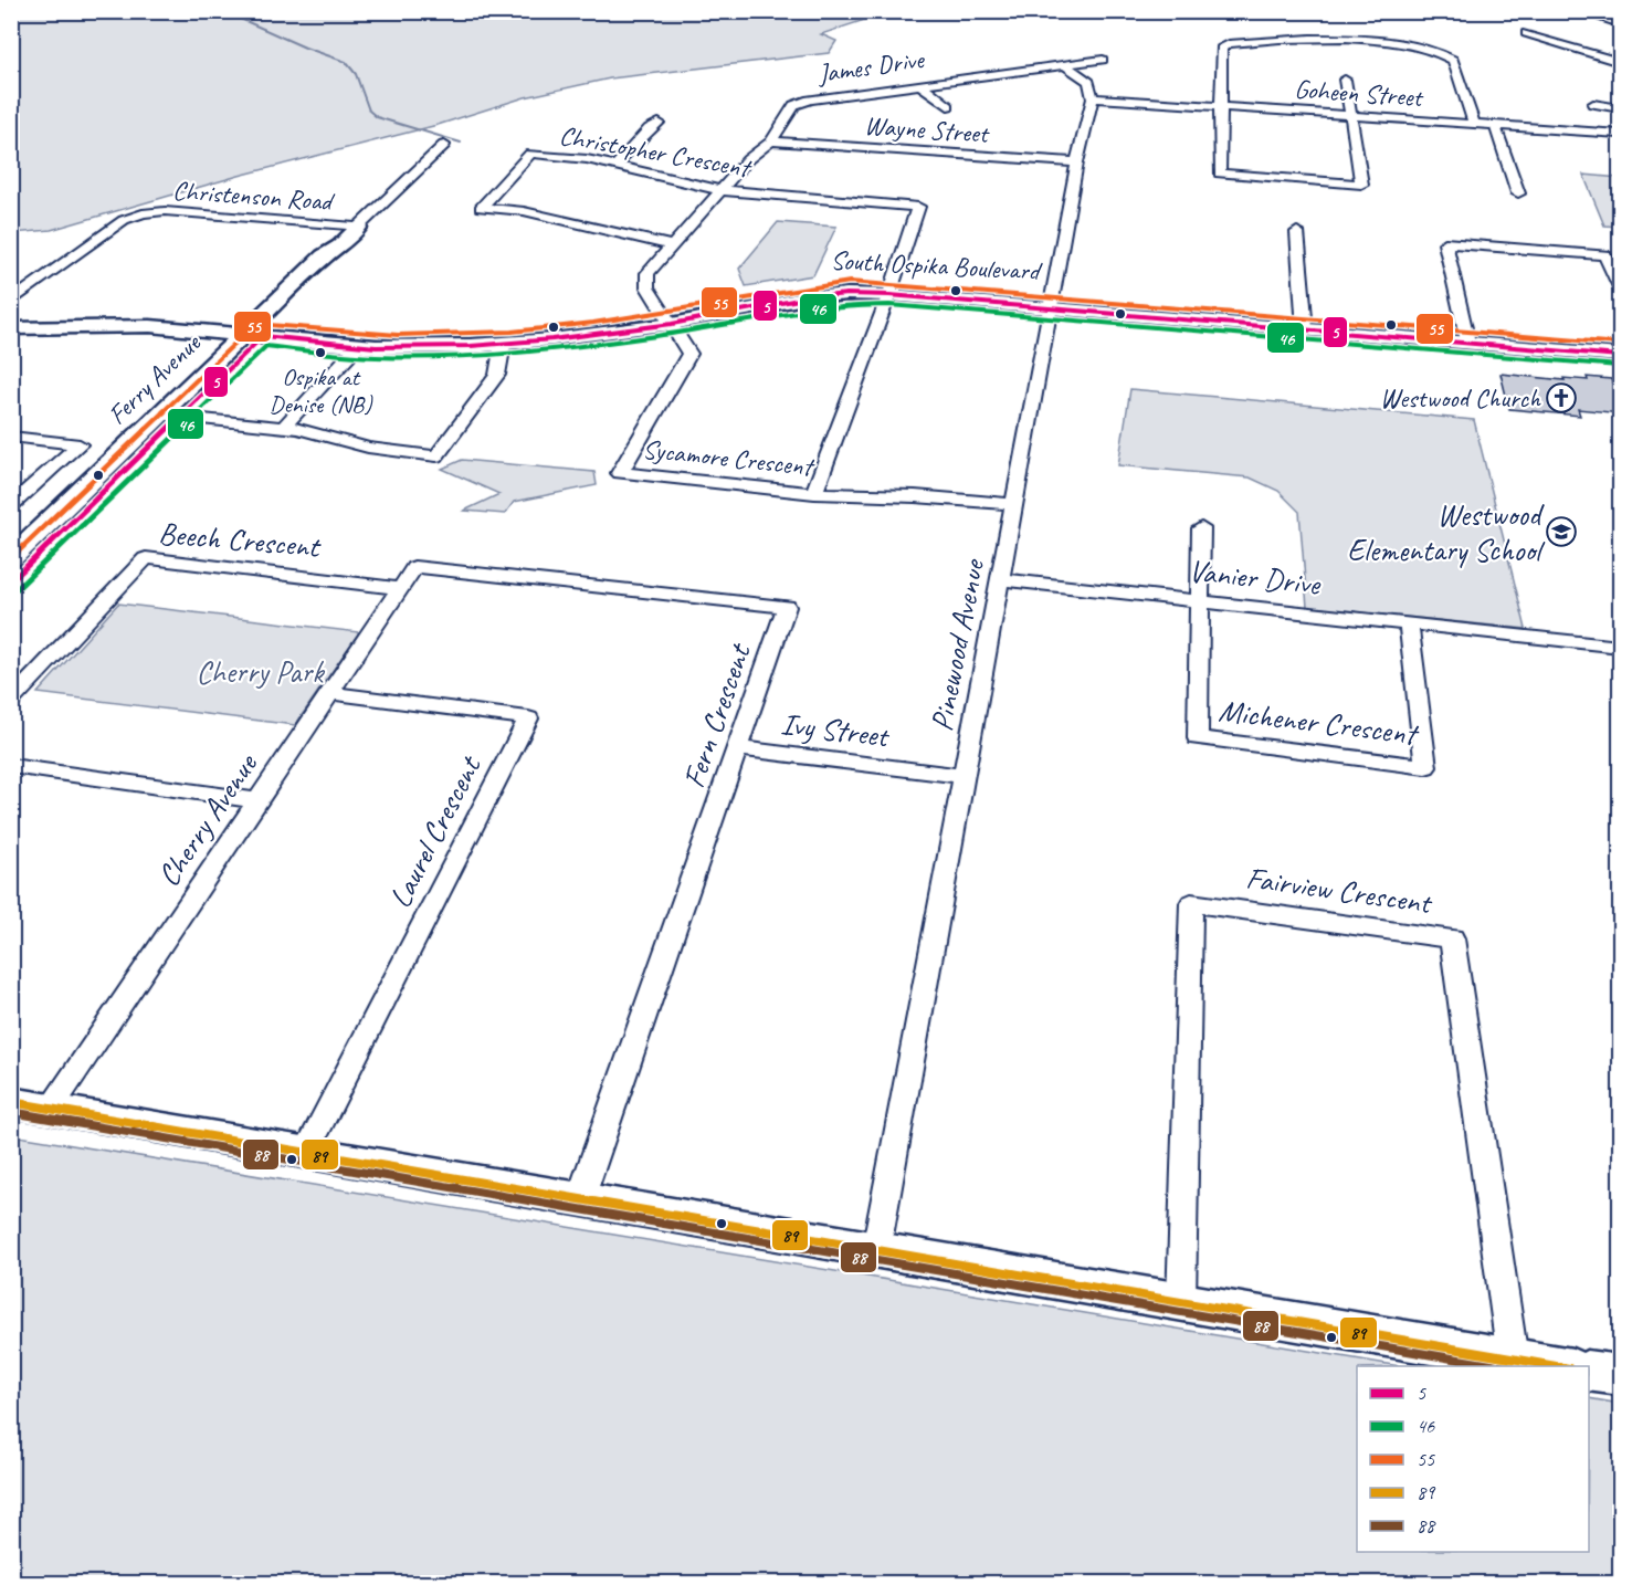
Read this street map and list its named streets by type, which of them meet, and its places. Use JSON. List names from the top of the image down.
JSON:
{
  "streets": {
    "main road": ["South Ospika Boulevard", "Ferry Avenue"],
    "street": [
      "James Drive",
      "Goheen Street",
      "Wayne Street",
      "Christopher Crescent",
      "Christenson Road",
      "Sycamore Crescent",
      "Beech Crescent",
      "Vanier Drive",
      "Pinewood Avenue",
      "Fern Crescent",
      "Michener Crescent",
      "Ivy Street",
      "Cherry Avenue",
      "Laurel Crescent",
      "Fairview Crescent"
    ]
  },
  "crossings": [
    ["James Drive", "Wayne Street"],
    ["James Drive", "Christopher Crescent"],
    ["James Drive", "South Ospika Boulevard"],
    ["James Drive", "Sycamore Crescent"],
    ["Goheen Street", "Pinewood Avenue"],
    ["Wayne Street", "Pinewood Avenue"],
    ["Christopher Crescent", "South Ospika Boulevard"],
    ["Christenson Road", "Ferry Avenue"],
    ["South Ospika Boulevard", "Ferry Avenue"],
    ["South Ospika Boulevard", "Sycamore Crescent"],
    ["South Ospika Boulevard", "Pinewood Avenue"],
    ["Sycamore Crescent", "Pinewood Avenue"],
    ["Beech Crescent", "Cherry Avenue"],
    ["Vanier Drive", "Pinewood Avenue"],
    ["Vanier Drive", "Michener Crescent"],
    ["Pinewood Avenue", "Ivy Street"],
    ["Fern Crescent", "Ivy Street"],
    ["Fern Crescent", "Cherry Avenue"],
    ["Cherry Avenue", "Laurel Crescent"]
  ],
  "parks": ["Cherry Park"],
  "places": {
    "other": ["Ospika at Denise (NB)"],
    "church": ["Westwood Church"],
    "school or university": ["Westwood Elementary School"]
  },
  "lines": [
    "transit line 55",
    "transit line 5",
    "transit line 46",
    "transit line 89",
    "transit line 88"
  ],
  "legend": [
    "5",
    "46",
    "55",
    "89",
    "88"
  ]
}
